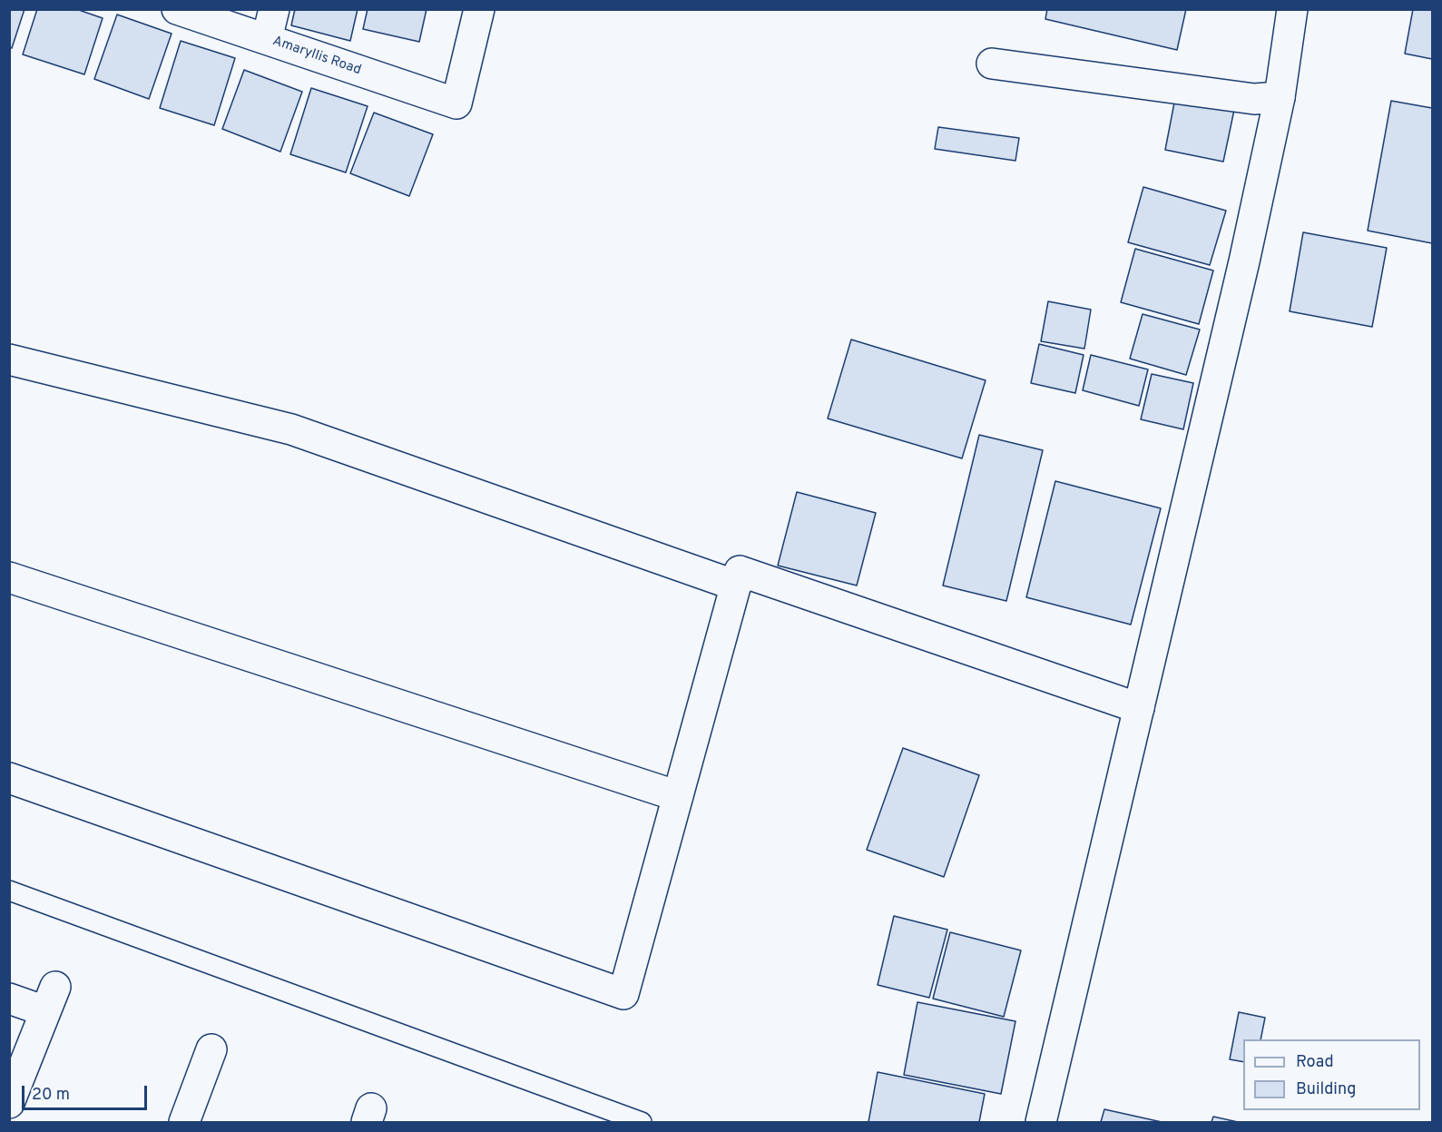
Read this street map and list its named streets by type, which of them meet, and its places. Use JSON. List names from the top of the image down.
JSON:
{
  "streets": {
    "street": ["Amaryllis Road"]
  },
  "legend": ["Road", "Building"],
  "scale_bar": "20 m"
}
